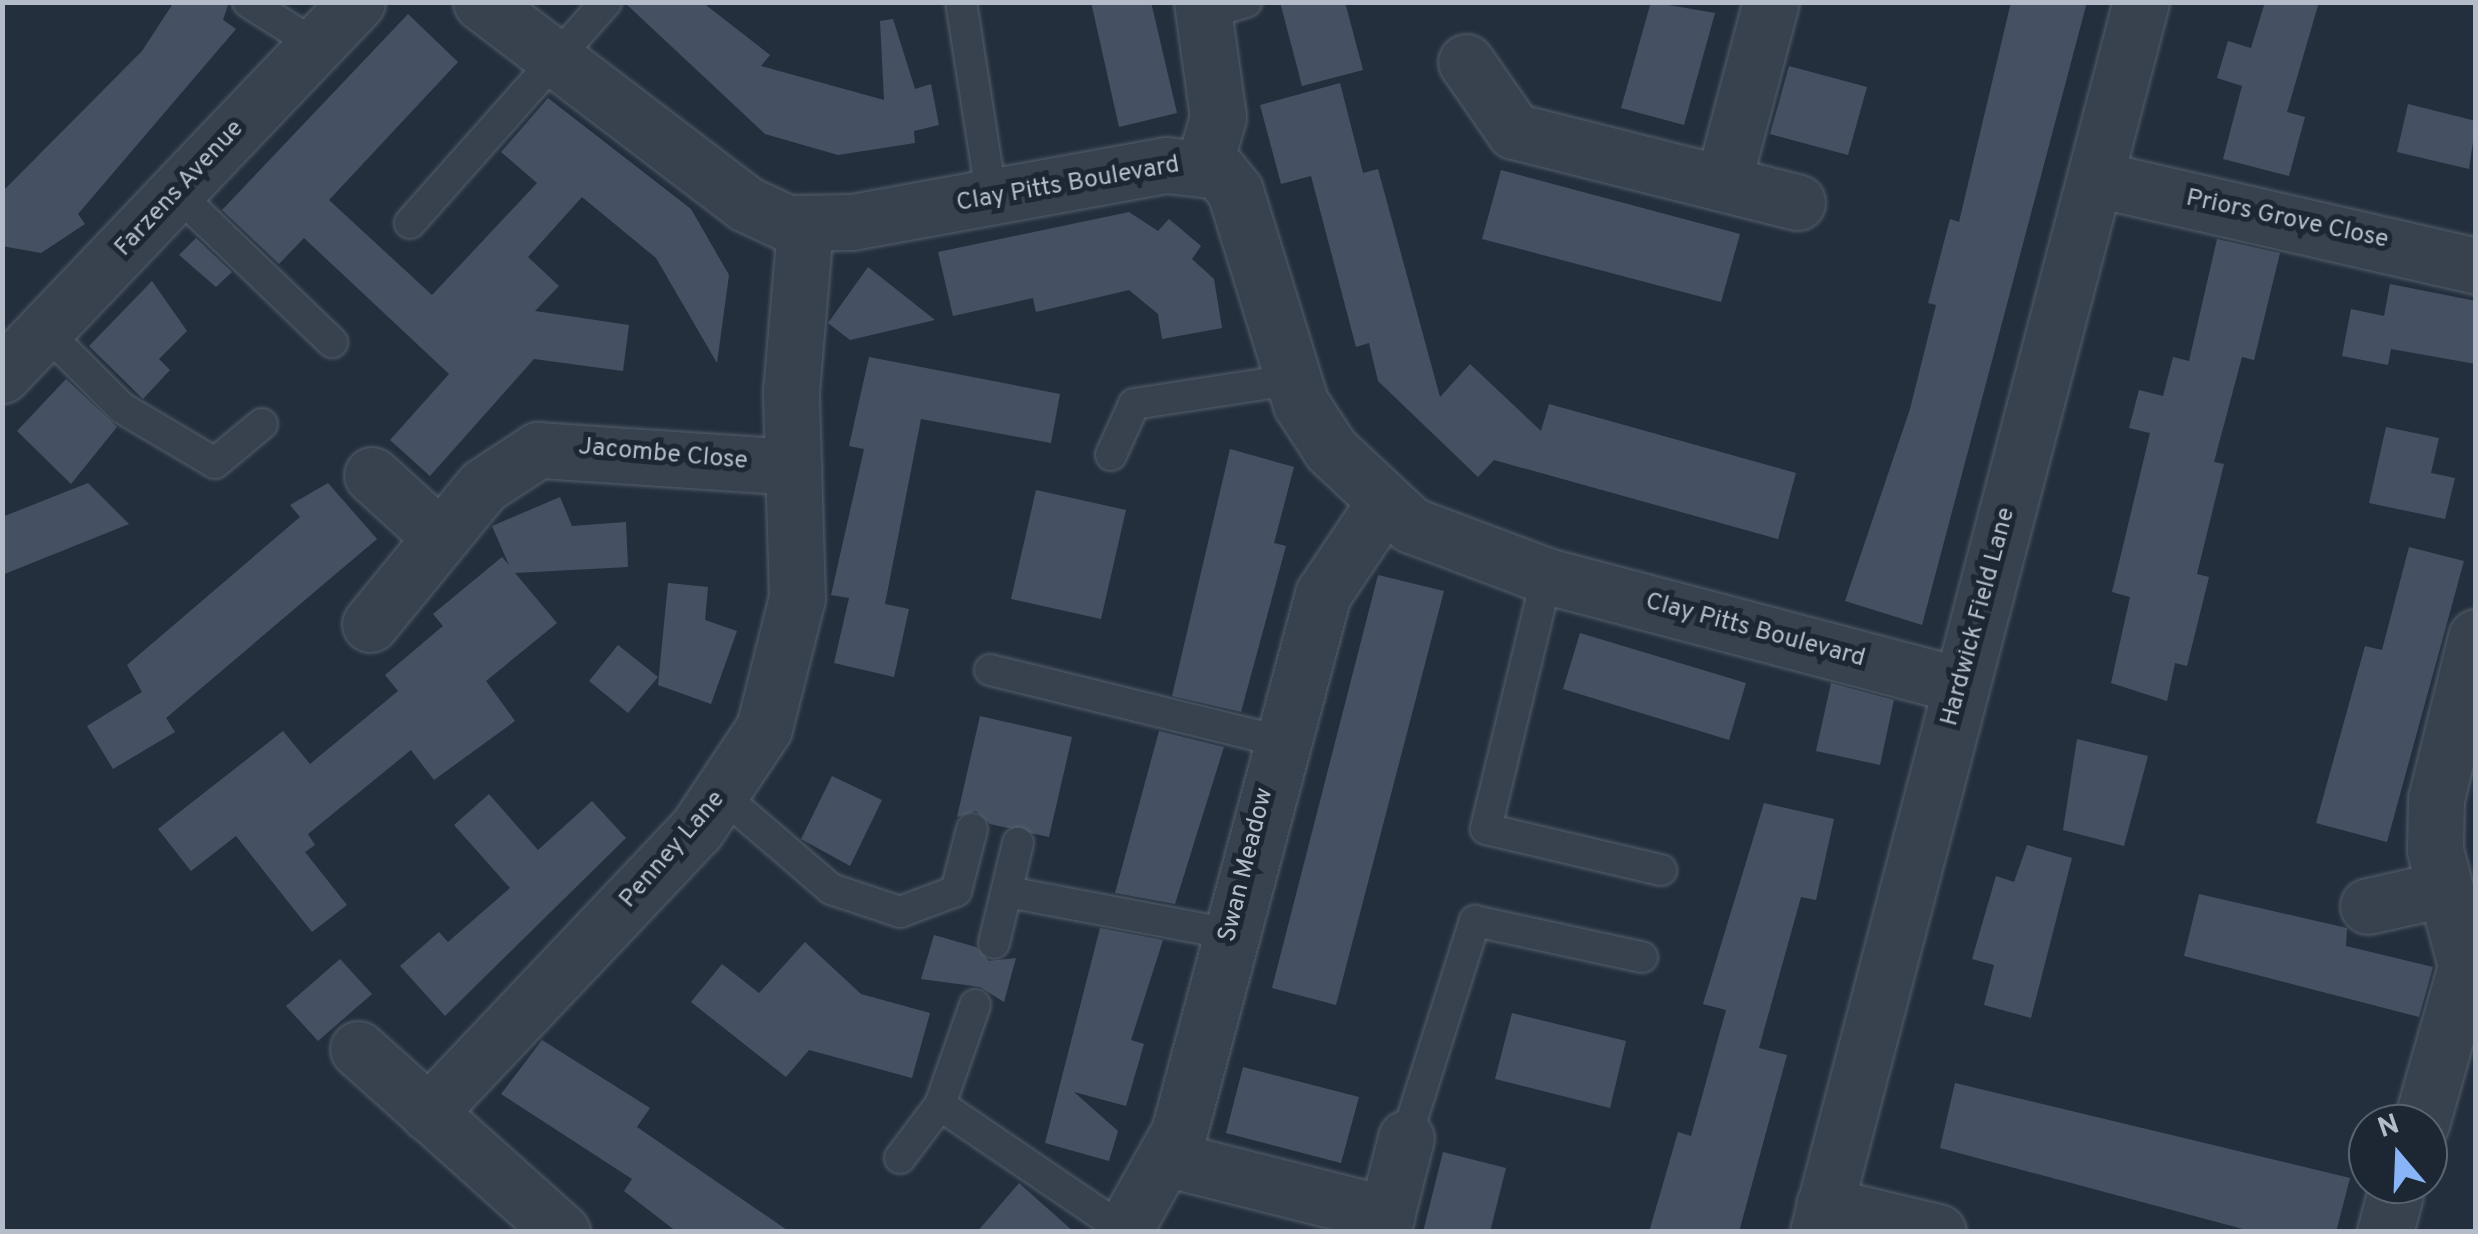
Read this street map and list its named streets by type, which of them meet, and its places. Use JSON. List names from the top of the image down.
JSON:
{
  "streets": {
    "street": [
      "Clay Pitts Boulevard",
      "Farzens Avenue",
      "Priors Grove Close",
      "Jacombe Close",
      "Hardwick Field Lane",
      "Penney Lane",
      "Swan Meadow"
    ]
  },
  "crossings": [
    ["Clay Pitts Boulevard", "Hardwick Field Lane"],
    ["Clay Pitts Boulevard", "Penney Lane"],
    ["Clay Pitts Boulevard", "Swan Meadow"],
    ["Priors Grove Close", "Hardwick Field Lane"],
    ["Jacombe Close", "Penney Lane"]
  ],
  "north": "top"
}
